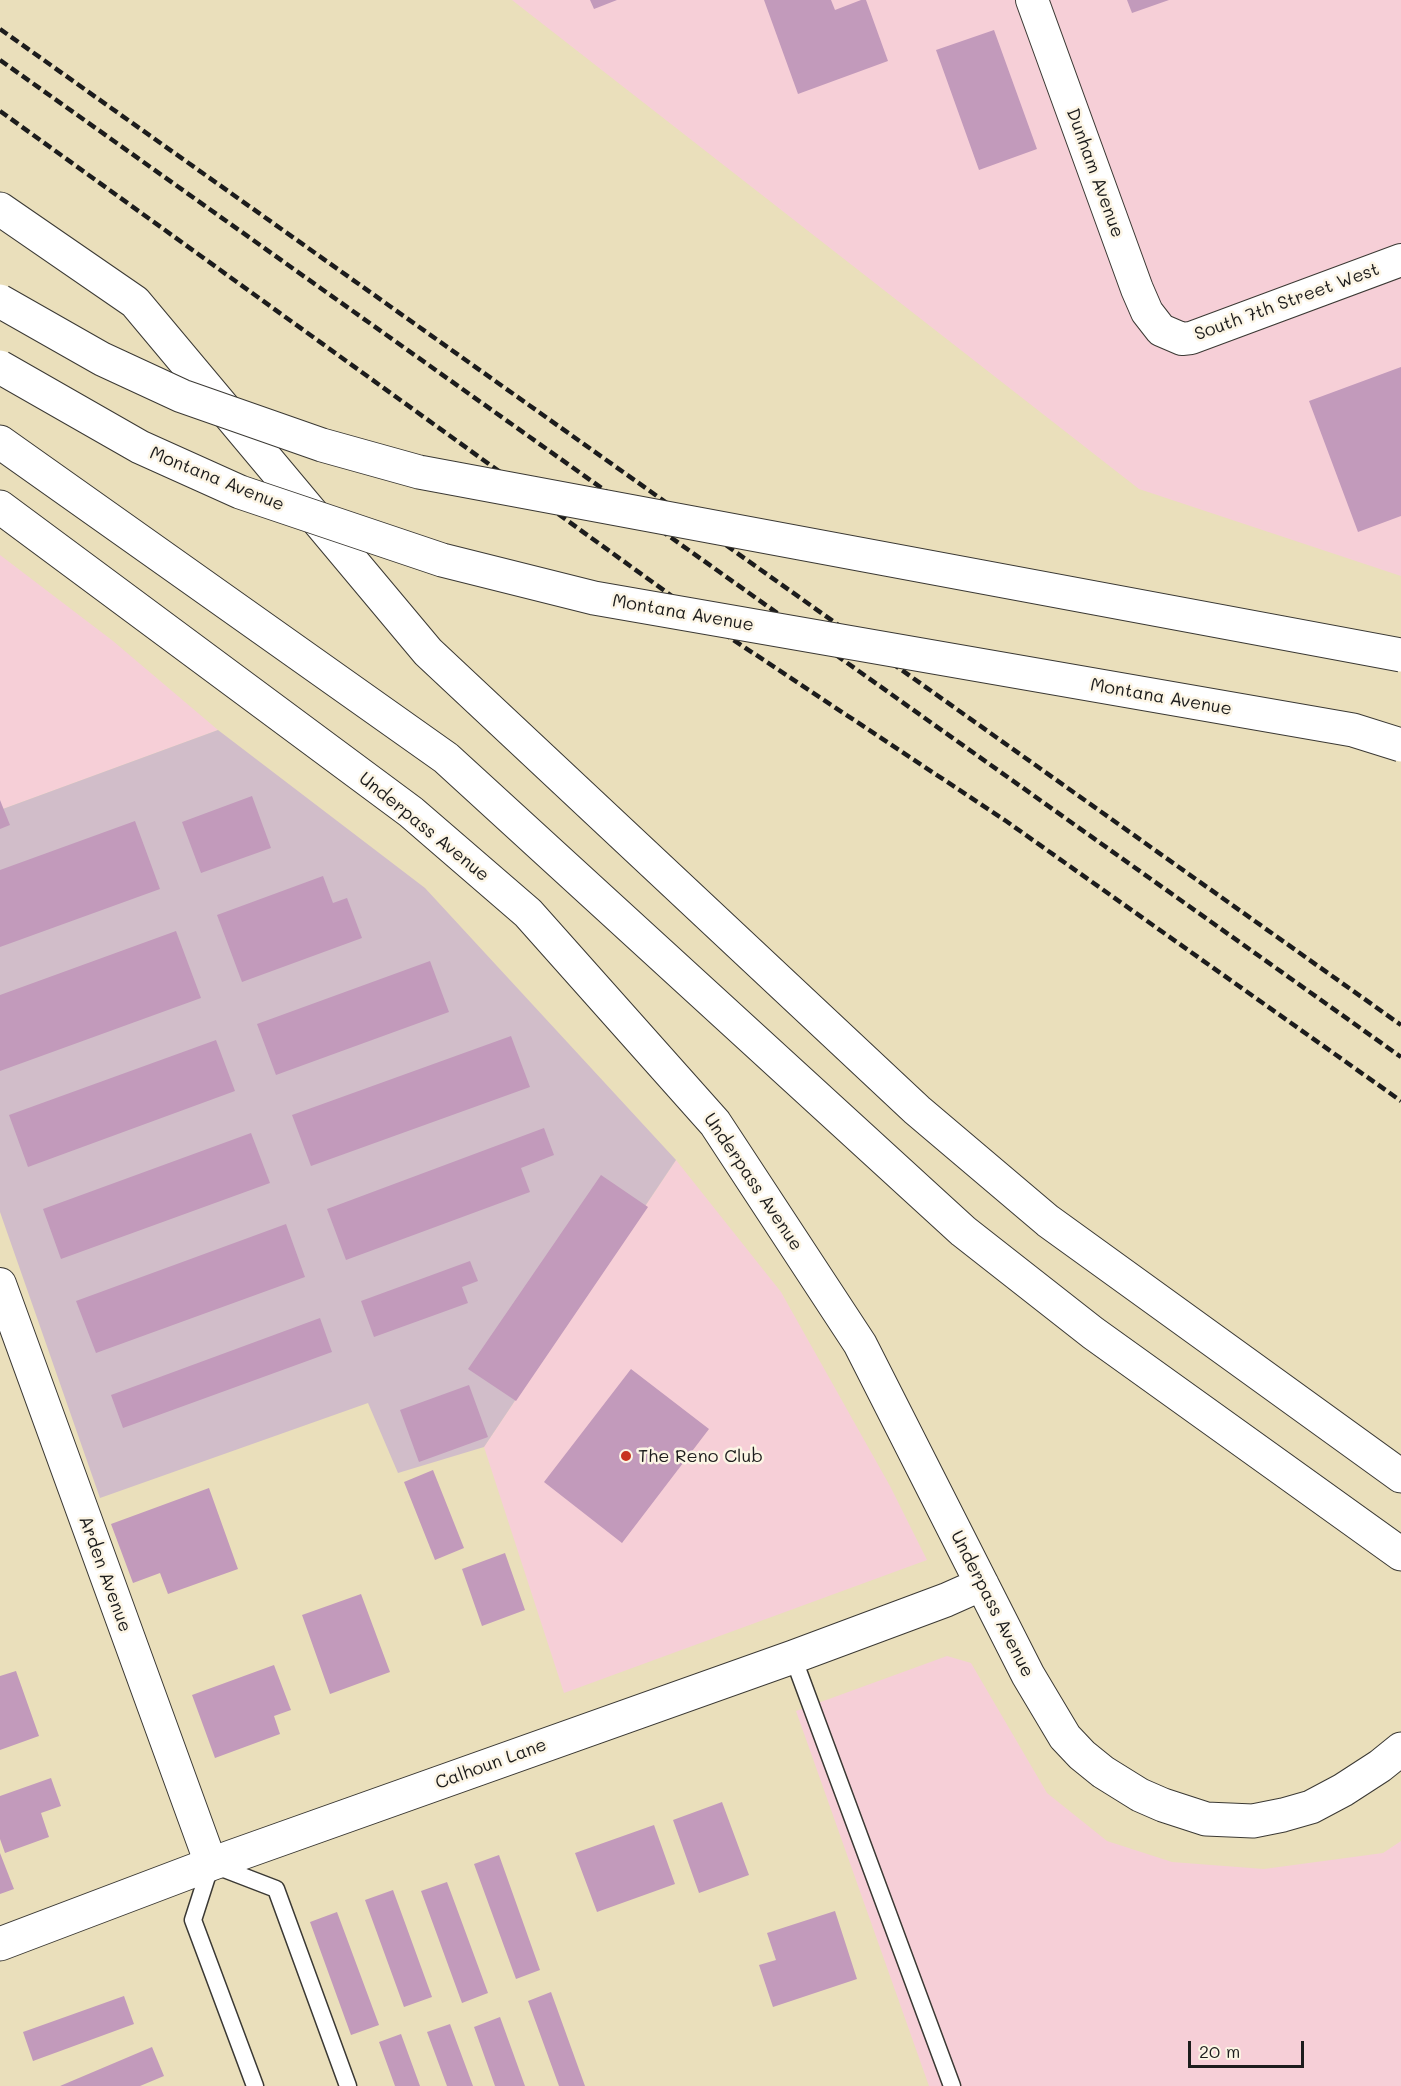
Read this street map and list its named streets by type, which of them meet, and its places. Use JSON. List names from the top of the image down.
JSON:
{
  "streets": {
    "main road": ["Montana Avenue", "Underpass Avenue", "Calhoun Lane"],
    "street": ["Dunham Avenue", "South 7th Street West", "Arden Avenue"]
  },
  "crossings": [
    ["Dunham Avenue", "South 7th Street West"],
    ["Underpass Avenue", "Calhoun Lane"],
    ["Arden Avenue", "Calhoun Lane"]
  ],
  "places": ["The Reno Club"],
  "scale_bar": "20 m"
}
